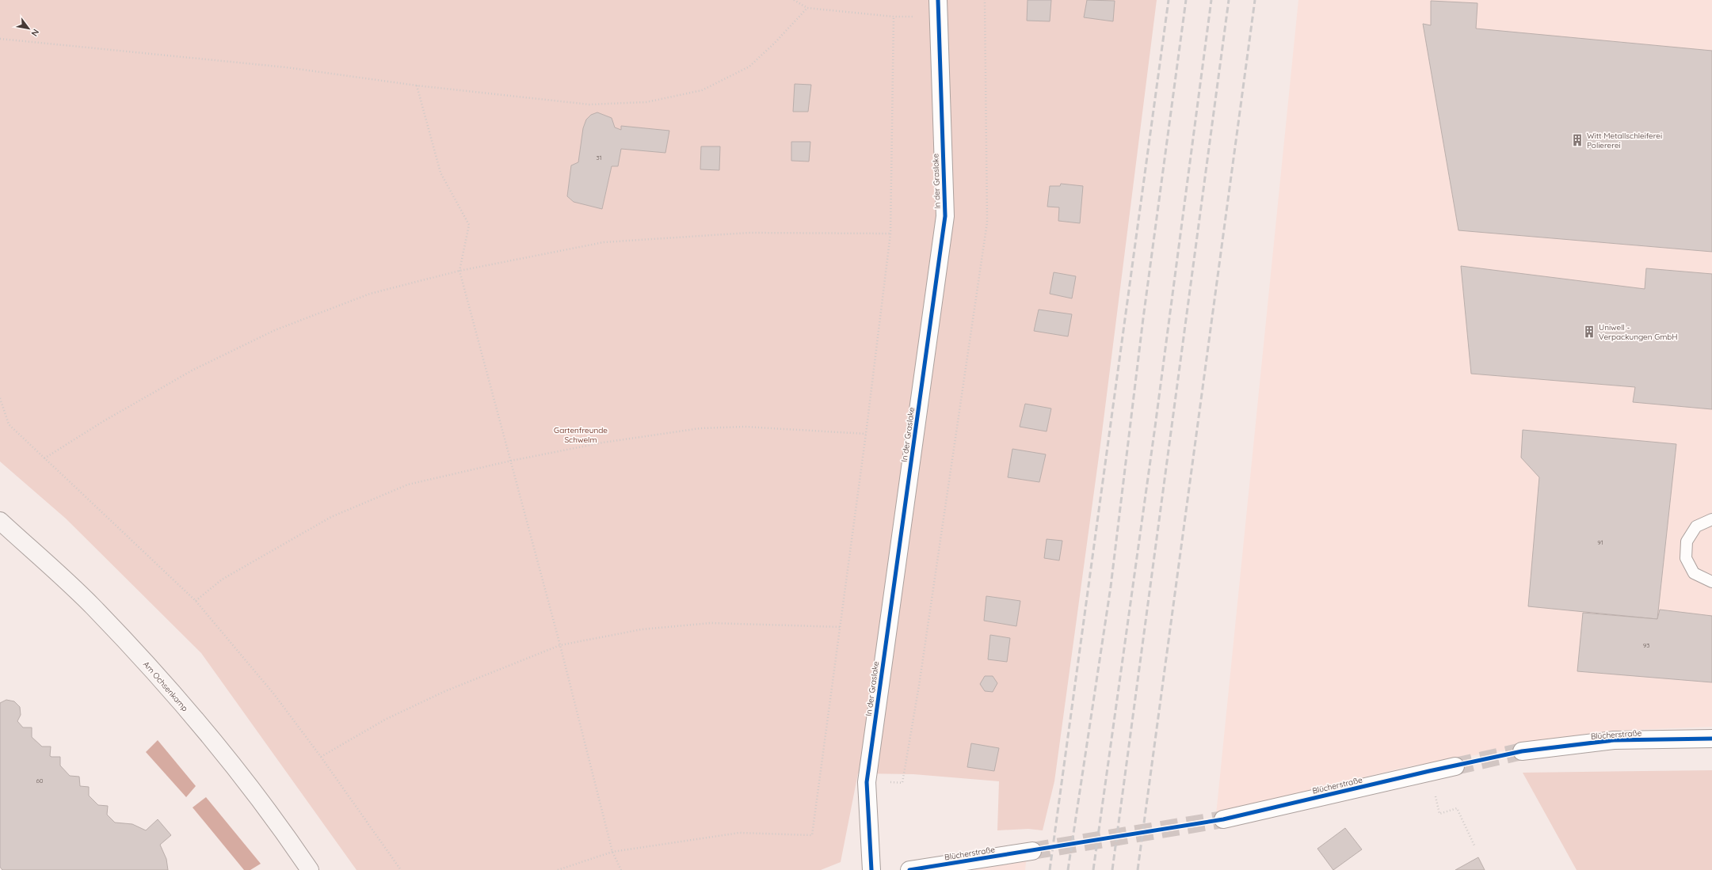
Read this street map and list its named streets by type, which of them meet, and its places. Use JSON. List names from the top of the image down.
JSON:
{
  "streets": {
    "main road": ["Am Ochsenkamp"],
    "street": ["In der Graslake", "Blücherstraße"]
  },
  "parks": ["Gartenfreunde Schwelm"],
  "places": {
    "building": ["Witt Metallschleiferei Poliererei", "Uniwell - Verpackungen GmbH"]
  },
  "house_numbers": [
    "31",
    "91",
    "93",
    "60"
  ],
  "north": "bottom right"
}
